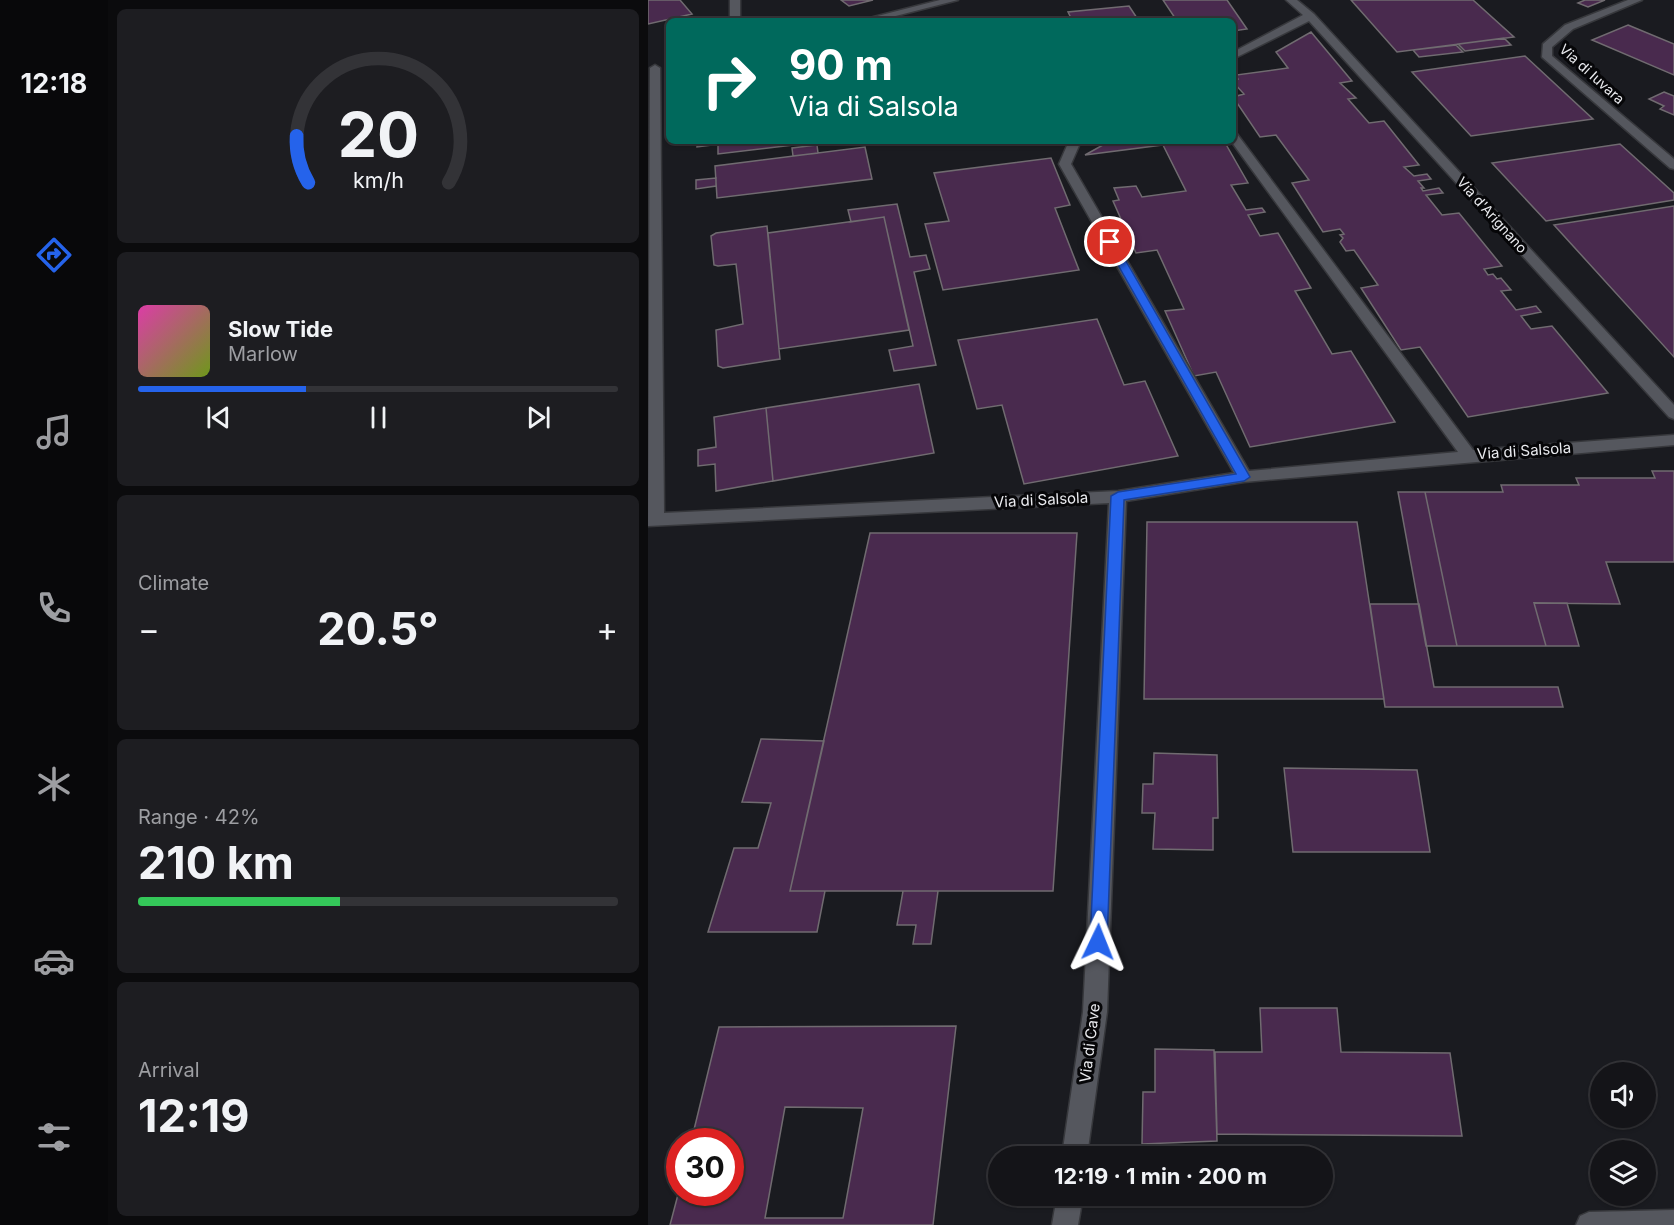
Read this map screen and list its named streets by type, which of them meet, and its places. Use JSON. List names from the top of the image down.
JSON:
{
  "streets": {
    "street": [
      "Via di Iuvara",
      "Via d'Arignano",
      "Via di Salsola",
      "Via di Cave"
    ]
  },
  "crossings": [
    ["Via di Salsola", "Via di Cave"]
  ],
  "page": {
    "tabs": "12:18",
    "turn": ["90 m", "Via di Salsola"],
    "song": ["Slow Tide", "Marlow"],
    "tile": [
      "Climate",
      ["Range · 42%", "210 km"],
      ["Arrival", "12:19"]
    ],
    "heat": ["−", "20.5°", "+"],
    "limit": "30",
    "trip": "12:19 · 1 min · 200 m",
    "gauge": ["20", "km/h"]
  }
}
